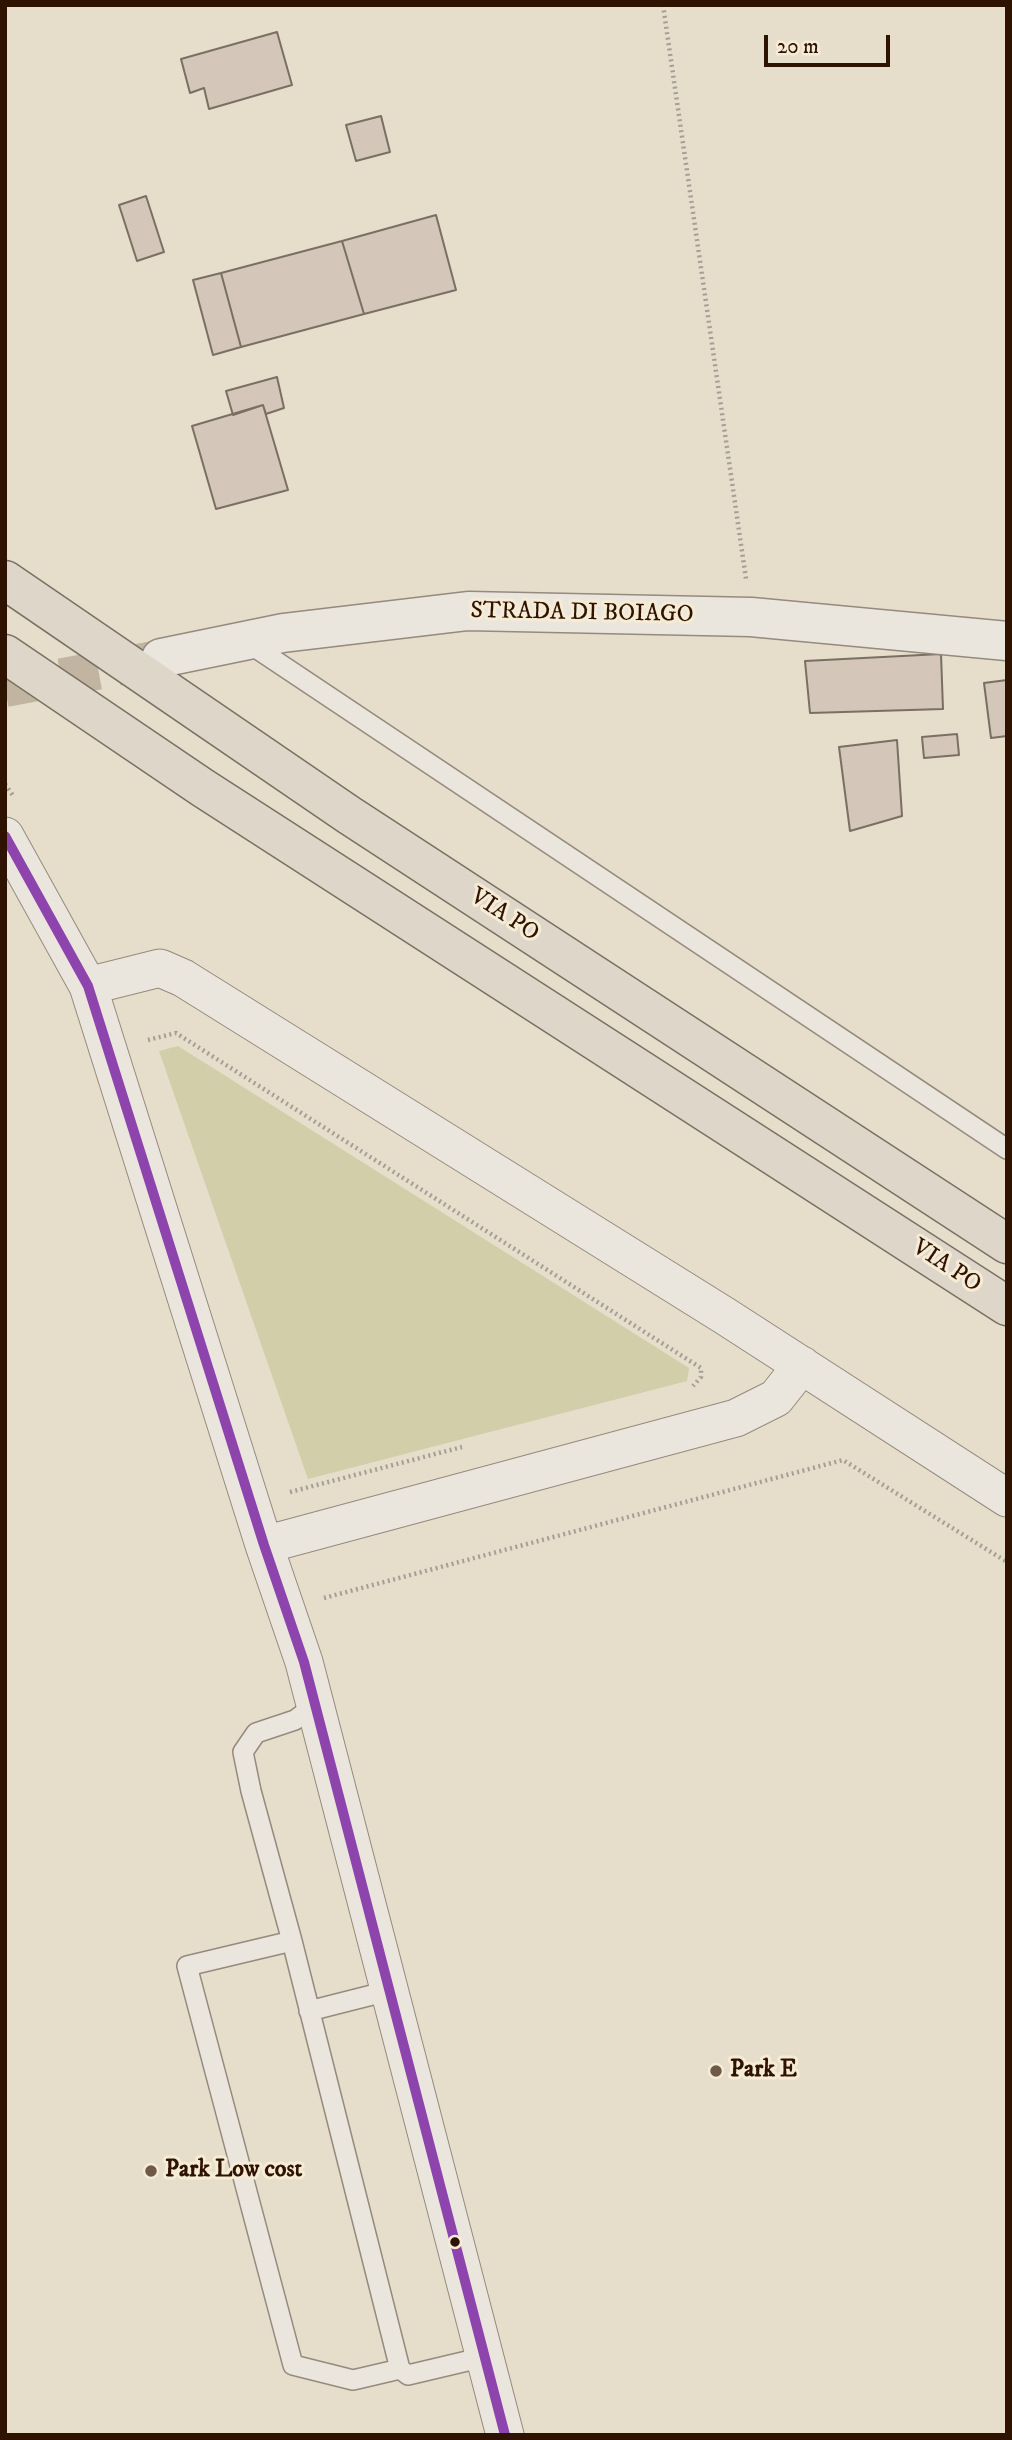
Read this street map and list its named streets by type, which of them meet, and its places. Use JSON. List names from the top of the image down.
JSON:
{
  "streets": {
    "highway": ["VIA PO"],
    "street": ["STRADA DI BOIAGO"]
  },
  "places": ["Park E", "Park Low cost"],
  "scale_bar": "20 m"
}
